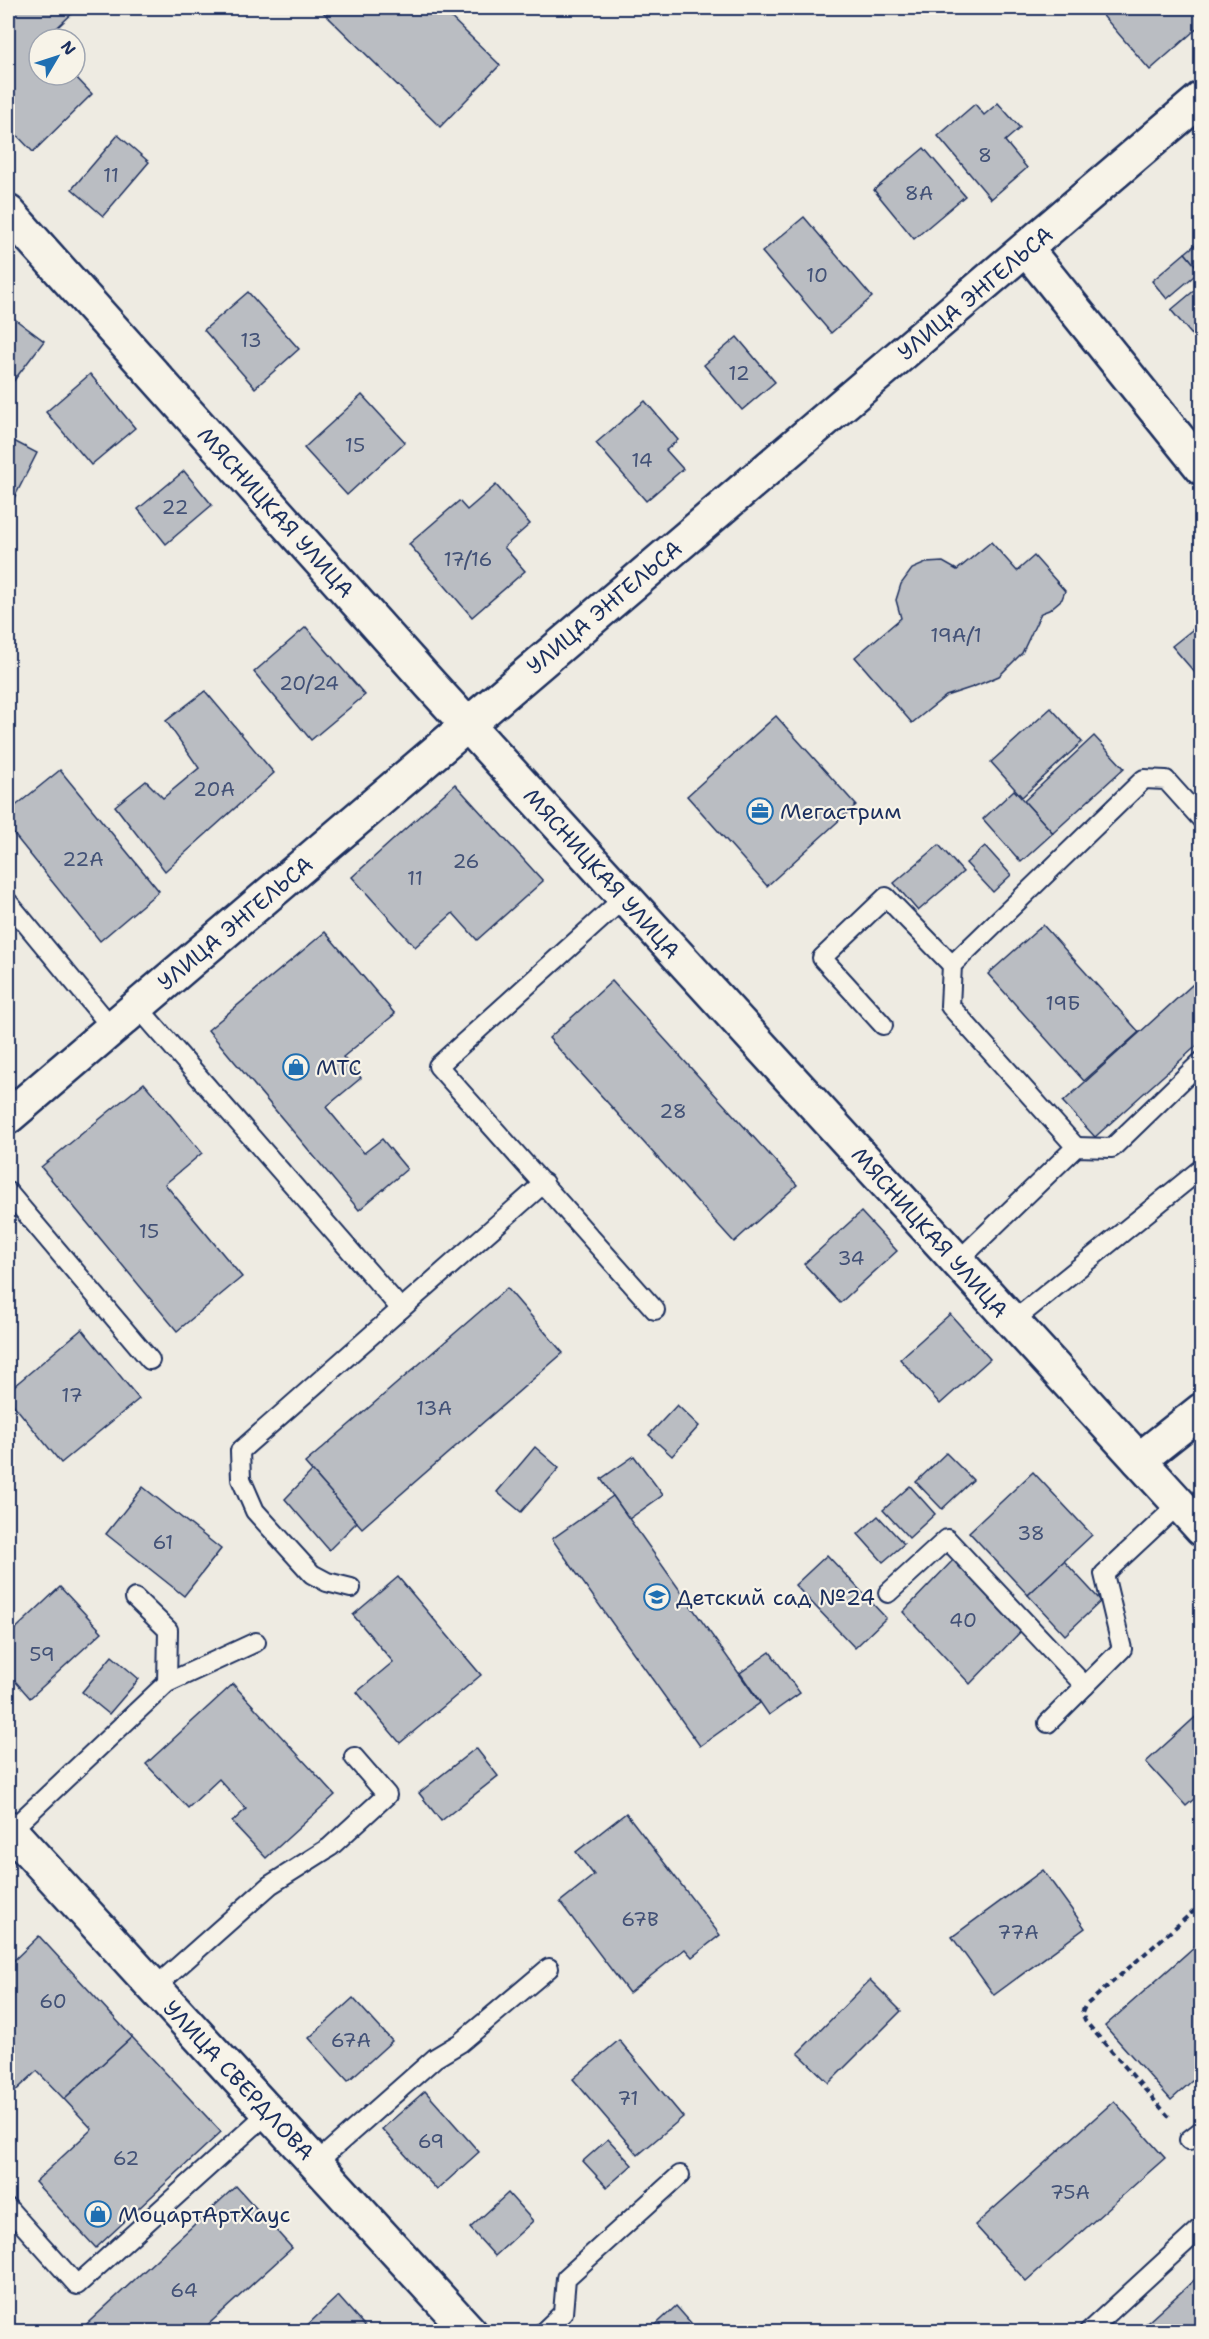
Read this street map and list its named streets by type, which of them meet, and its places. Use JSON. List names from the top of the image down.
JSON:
{
  "streets": {
    "street": ["УЛИЦА ЭНГЕЛЬСА", "МЯСНИЦКАЯ УЛИЦА", "УЛИЦА СВЕРДЛОВА"]
  },
  "crossings": [
    ["УЛИЦА ЭНГЕЛЬСА", "МЯСНИЦКАЯ УЛИЦА"]
  ],
  "places": {
    "office": ["Мегастрим"],
    "shop": ["МТС", "МоцартАртХаус"],
    "school or university": ["Детский сад №24"]
  },
  "house_numbers": [
    "8",
    "11",
    "8А",
    "10",
    "13",
    "12",
    "15",
    "14",
    "22",
    "17/16",
    "19А/1",
    "20/24",
    "20А",
    "22А",
    "26",
    "11",
    "19Б",
    "28",
    "15",
    "34",
    "17",
    "13А",
    "38",
    "61",
    "40",
    "59",
    "67В",
    "77А",
    "60",
    "67А",
    "71",
    "69",
    "62",
    "75А",
    "64"
  ],
  "north": "top right"
}
